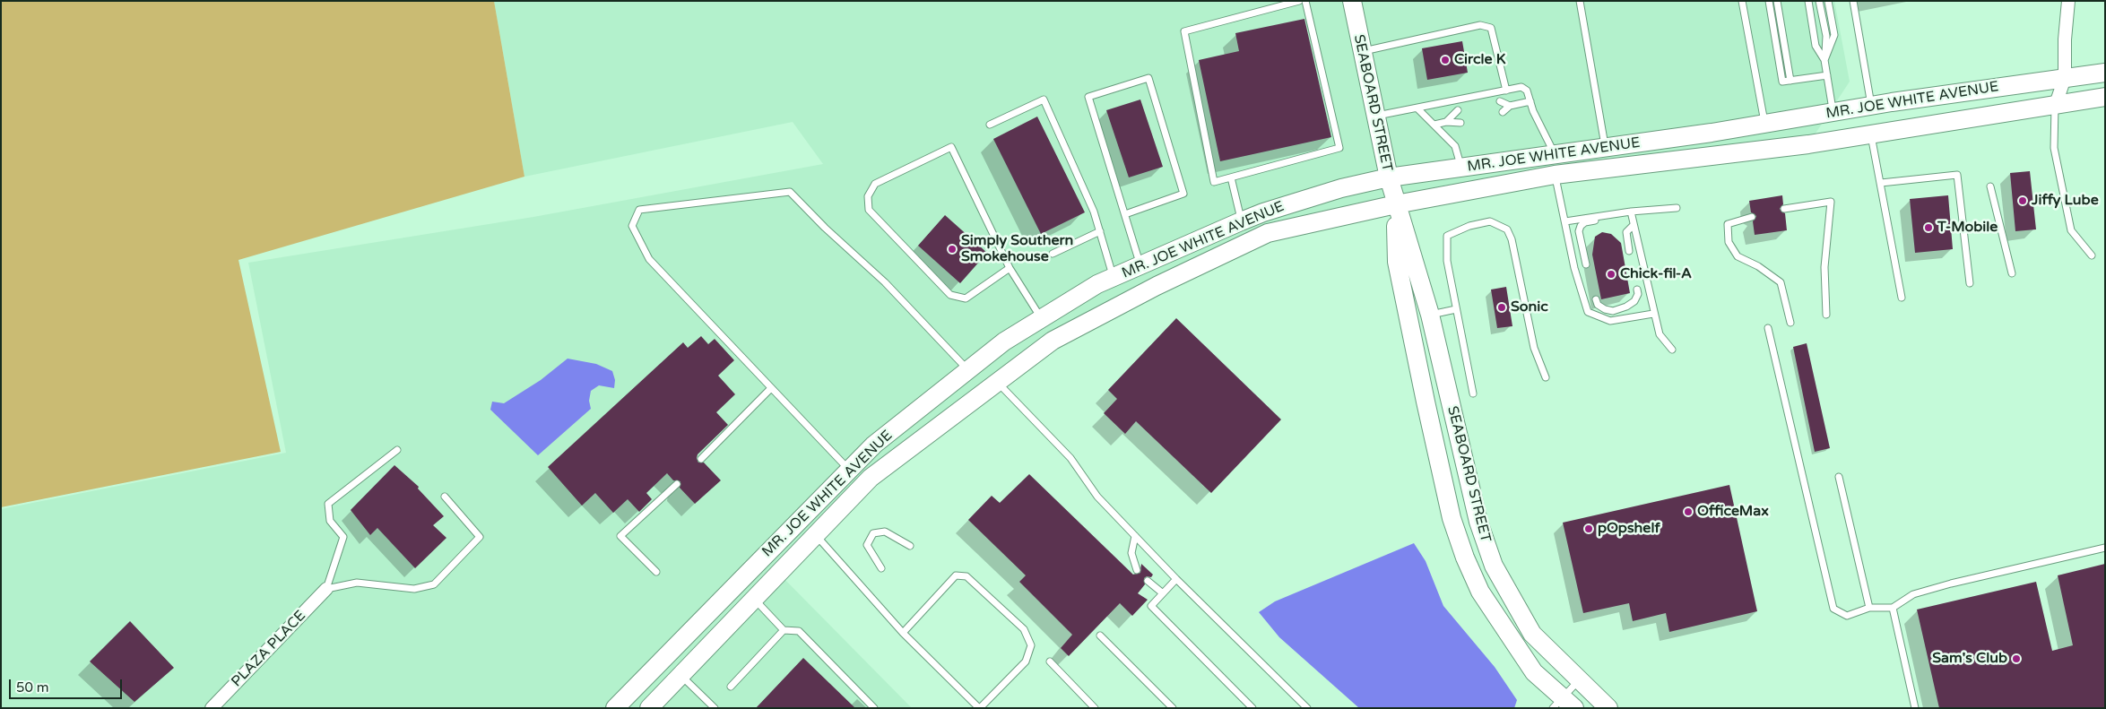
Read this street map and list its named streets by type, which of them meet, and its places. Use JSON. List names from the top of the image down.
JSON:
{
  "streets": {
    "main road": ["MR. JOE WHITE AVENUE", "SEABOARD STREET"],
    "street": ["PLAZA PLACE"]
  },
  "crossings": [
    ["MR. JOE WHITE AVENUE", "SEABOARD STREET"]
  ],
  "places": [
    "Circle K",
    "Jiffy Lube",
    "T-Mobile",
    "Simply Southern Smokehouse",
    "Chick-fil-A",
    "Sonic",
    "OfficeMax",
    "pOpshelf",
    "Sam's Club"
  ],
  "scale_bar": "50 m"
}
